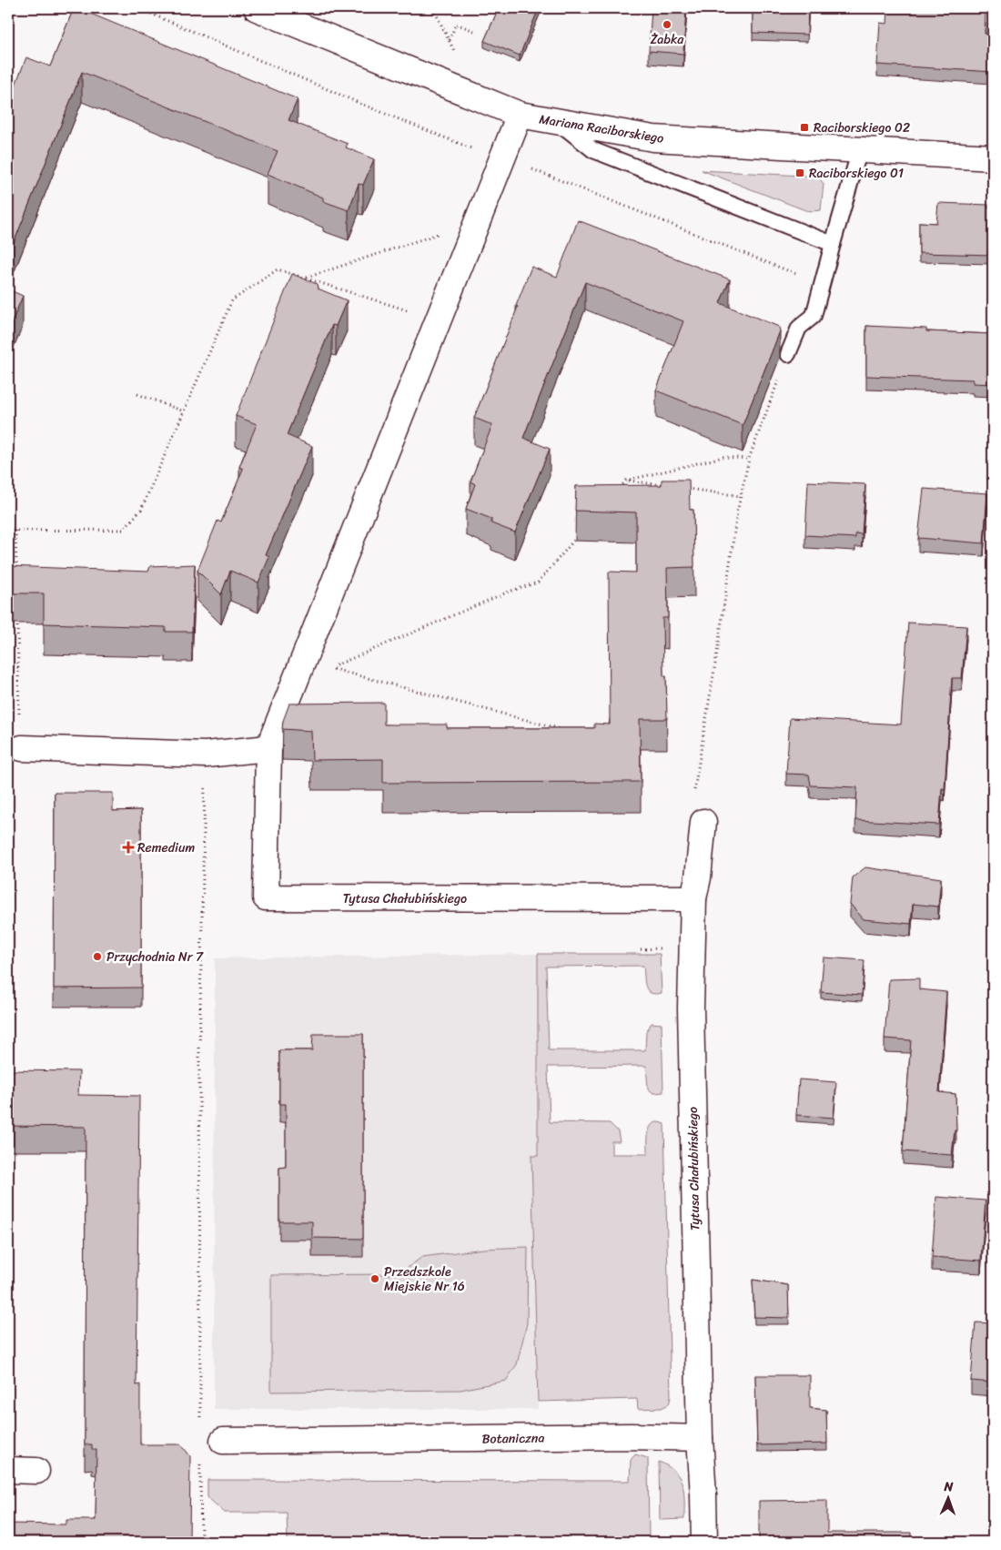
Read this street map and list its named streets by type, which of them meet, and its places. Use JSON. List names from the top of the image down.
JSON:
{
  "streets": {
    "street": ["Mariana Raciborskiego", "Tytusa Chałubińskiego", "Botaniczna"]
  },
  "crossings": [
    ["Tytusa Chałubińskiego", "Botaniczna"]
  ],
  "places": {
    "other": ["Żabka", "Przychodnia Nr 7", "Przedszkole Miejskie Nr 16"],
    "transit": ["Raciborskiego 02", "Raciborskiego 01"],
    "health": ["Remedium"]
  },
  "north": "top"
}
